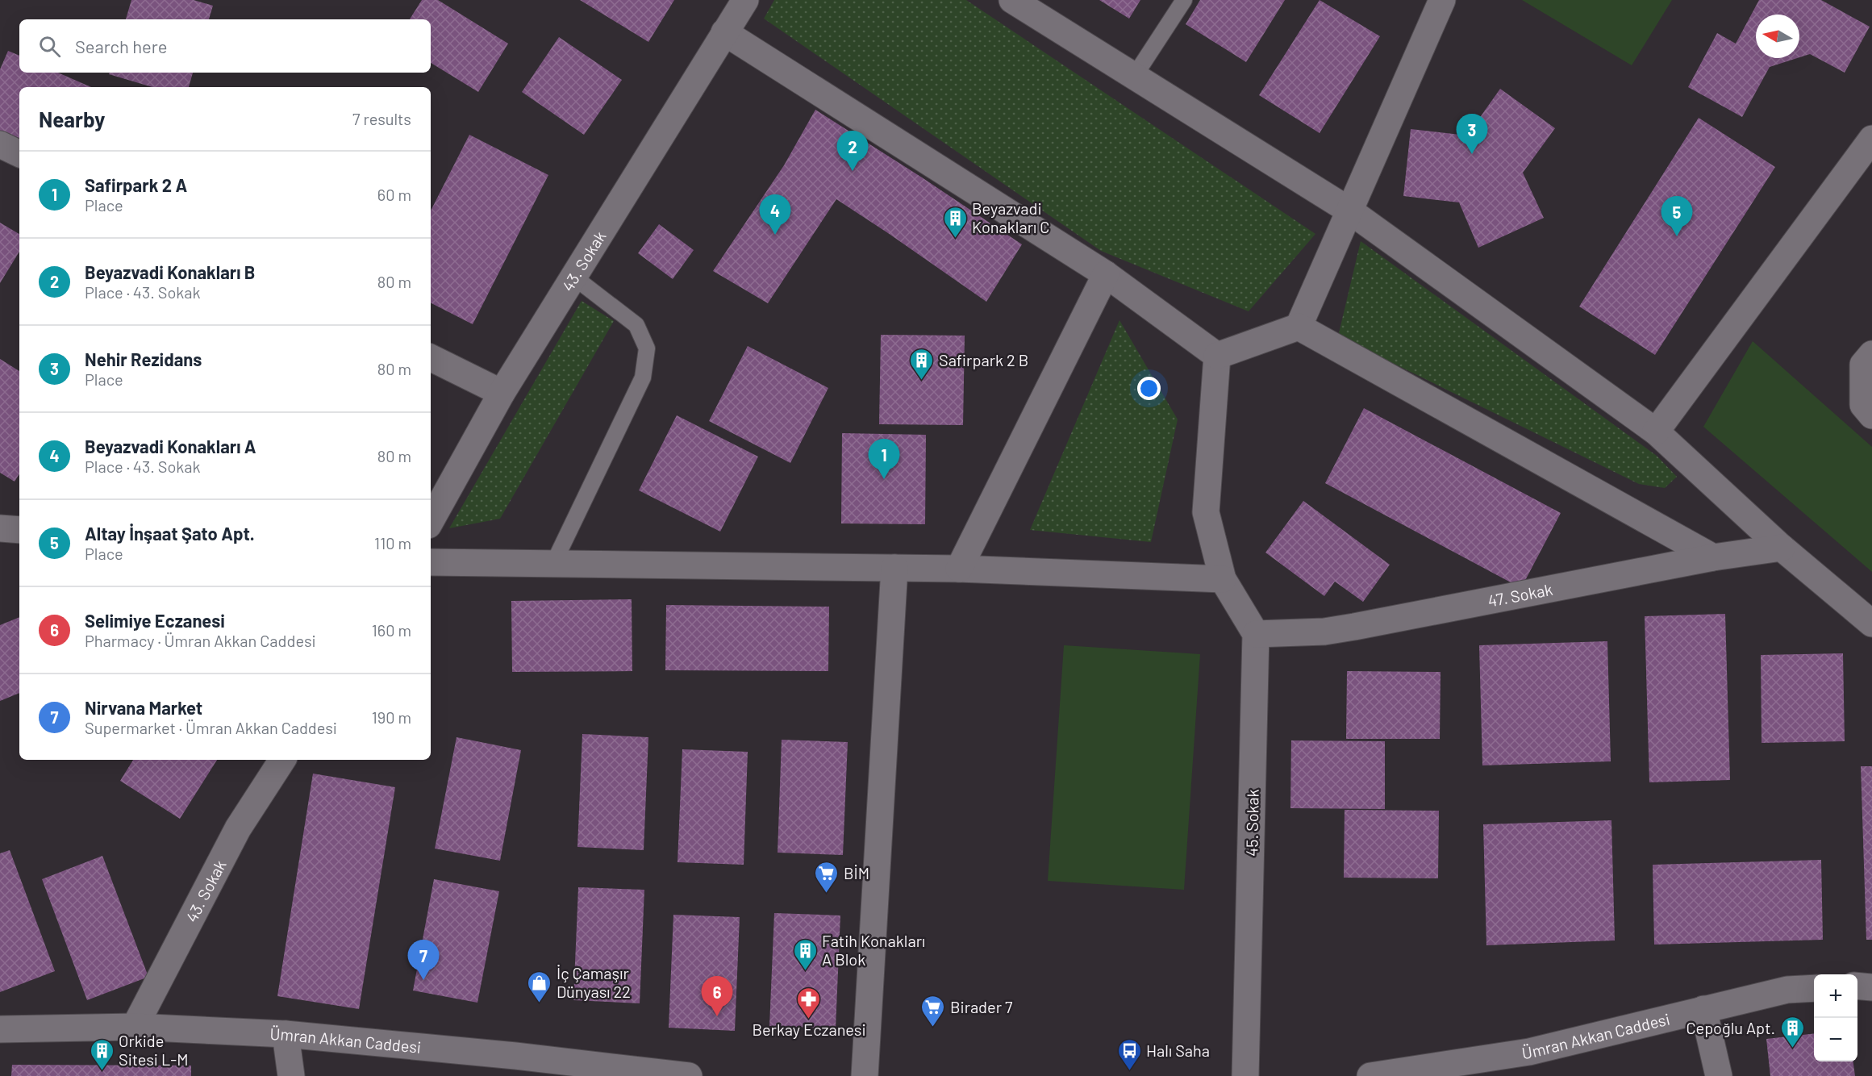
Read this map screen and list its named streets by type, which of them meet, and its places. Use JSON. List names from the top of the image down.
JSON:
{
  "streets": {
    "street": [
      "43. Sokak",
      "47. Sokak",
      "45. Sokak",
      "Ümran Akkan Caddesi"
    ]
  },
  "crossings": [
    ["43. Sokak", "Ümran Akkan Caddesi"],
    ["47. Sokak", "45. Sokak"]
  ],
  "places": {
    "building": [
      "Beyazvadi Konakları C",
      "Safirpark 2 B",
      "Fatih Konakları A Blok",
      "Cepoğlu Apt.",
      "Orkide Sitesi L-M"
    ],
    "supermarket": ["BİM", "Birader 7"],
    "shop": ["İç Çamaşır Dünyası 22"],
    "pharmacy": ["Berkay Eczanesi"],
    "bus stop": ["Halı Saha"]
  },
  "north": "left",
  "page": {
    "search": "Search here",
    "heading": ["Nearby", "7 results"],
    "pins": [
      "3",
      "2",
      "4",
      "5",
      "1",
      "7",
      "6"
    ],
    "list": [
      {
        "mark": "1",
        "name": "Safirpark 2 A",
        "note": "Place",
        "value": "60 m"
      },
      {
        "mark": "2",
        "name": "Beyazvadi Konakları B",
        "note": "Place · 43. Sokak",
        "value": "80 m"
      },
      {
        "mark": "3",
        "name": "Nehir Rezidans",
        "note": "Place",
        "value": "80 m"
      },
      {
        "mark": "4",
        "name": "Beyazvadi Konakları A",
        "note": "Place · 43. Sokak",
        "value": "80 m"
      },
      {
        "mark": "5",
        "name": "Altay İnşaat Şato Apt.",
        "note": "Place",
        "value": "110 m"
      },
      {
        "mark": "6",
        "name": "Selimiye Eczanesi",
        "note": "Pharmacy · Ümran Akkan Caddesi",
        "value": "160 m"
      },
      {
        "mark": "7",
        "name": "Nirvana Market",
        "note": "Supermarket · Ümran Akkan Caddesi",
        "value": "190 m"
      }
    ],
    "map_buttons": ["+", "−"]
  }
}
